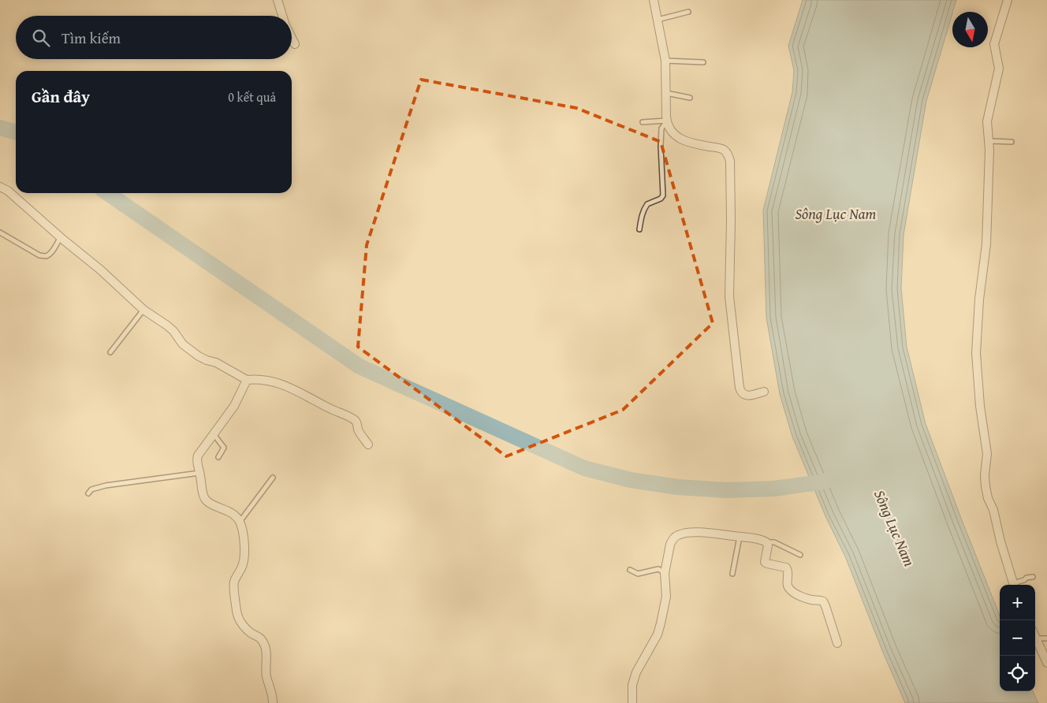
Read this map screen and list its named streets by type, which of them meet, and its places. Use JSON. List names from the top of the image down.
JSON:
{
  "water": ["Sông Lục Nam"],
  "north": "bottom",
  "page": {
    "search": "Tìm kiếm",
    "heading": ["Gần đây", "0 kết quả"],
    "map_buttons": ["+", "−"]
  }
}
